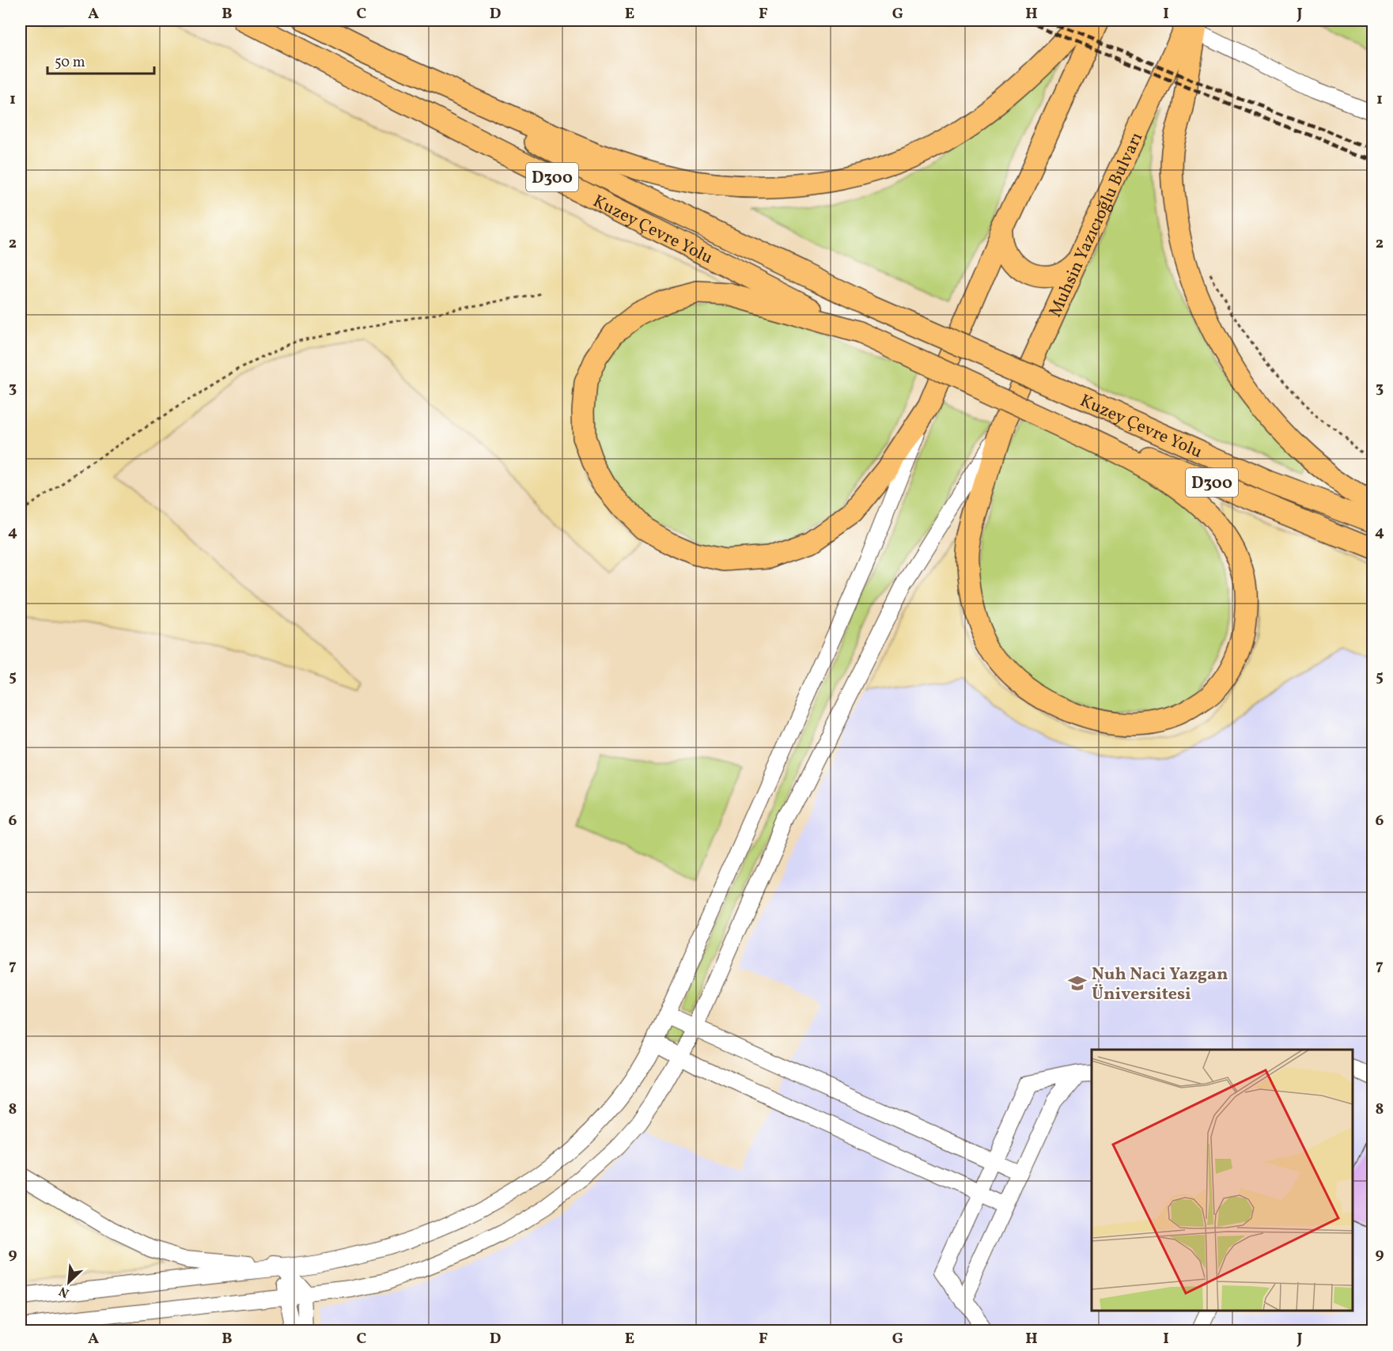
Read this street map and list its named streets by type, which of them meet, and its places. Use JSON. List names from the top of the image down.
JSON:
{
  "streets": {
    "highway": ["D300", "Muhsin Yazıcıoğlu Bulvarı", "Kuzey Çevre Yolu"]
  },
  "crossings": [
    ["D300", "Muhsin Yazıcıoğlu Bulvarı"],
    ["D300", "Kuzey Çevre Yolu"],
    ["Muhsin Yazıcıoğlu Bulvarı", "Kuzey Çevre Yolu"]
  ],
  "places": {
    "school or university": ["Nuh Naci Yazgan Üniversitesi"]
  },
  "scale_bar": "50 m",
  "north": "bottom left",
  "grid": {
    "columns": [
      "A",
      "B",
      "C",
      "D",
      "E",
      "F",
      "G",
      "H",
      "I",
      "J"
    ],
    "rows": [
      "1",
      "2",
      "3",
      "4",
      "5",
      "6",
      "7",
      "8",
      "9"
    ]
  }
}
